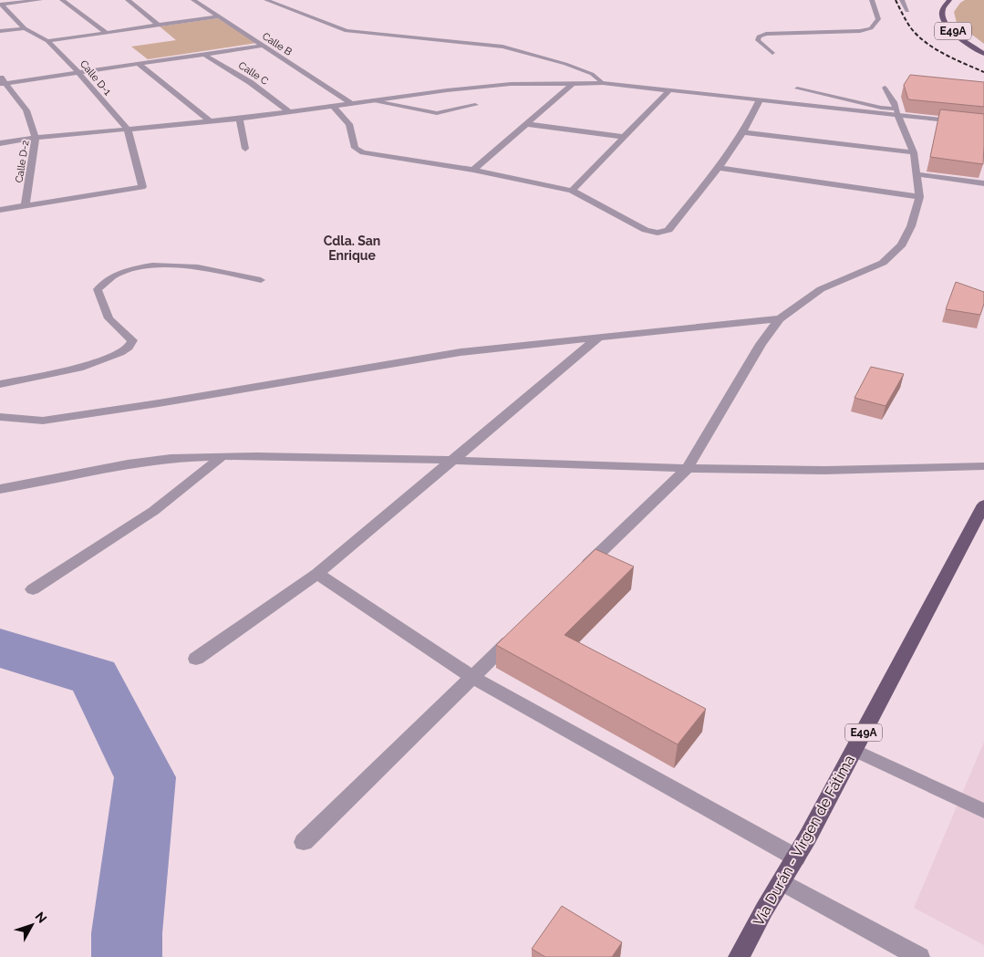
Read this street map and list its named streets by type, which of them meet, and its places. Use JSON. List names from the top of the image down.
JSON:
{
  "streets": {
    "main road": ["E49A", "Vía Durán - Vírgen de Fátima"],
    "street": [
      "Calle B",
      "Calle C",
      "Calle D-1",
      "Calle D-2"
    ]
  },
  "crossings": [
    ["Calle D-1", "Calle D-2"]
  ],
  "districts": ["Cdla. San Enrique"],
  "north": "top right"
}
